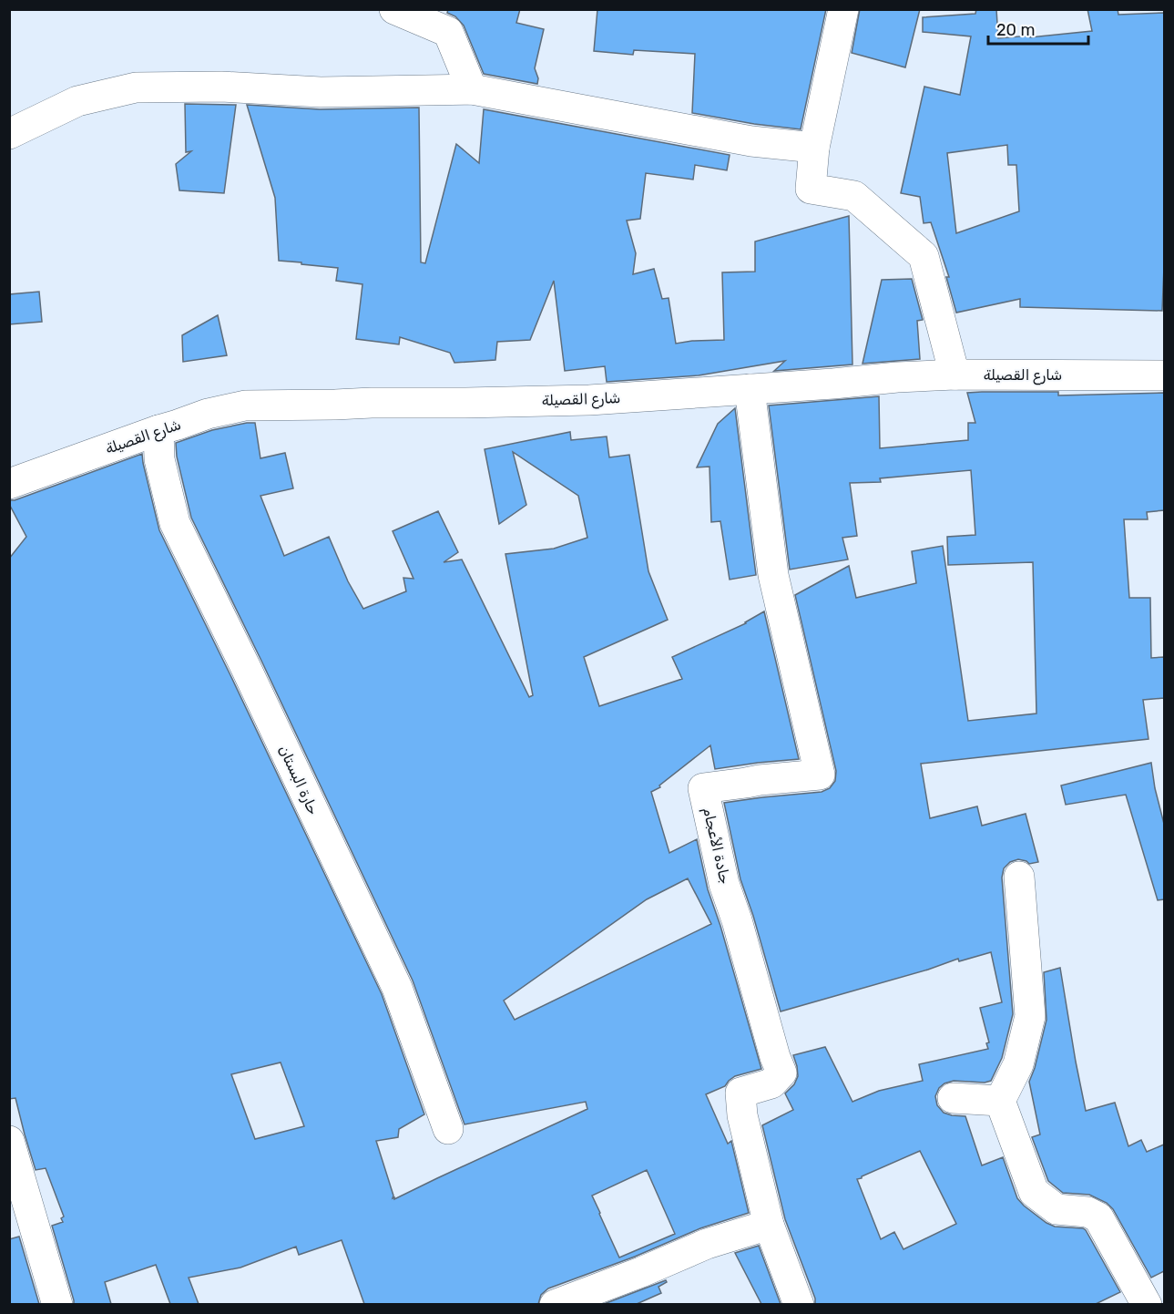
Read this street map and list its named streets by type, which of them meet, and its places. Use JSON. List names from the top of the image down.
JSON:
{
  "streets": {
    "street": ["شارع القصيلة", "حارة البستان", "جادة الأعجام"]
  },
  "crossings": [
    ["شارع القصيلة", "حارة البستان"],
    ["شارع القصيلة", "جادة الأعجام"]
  ],
  "scale_bar": "20 m"
}
